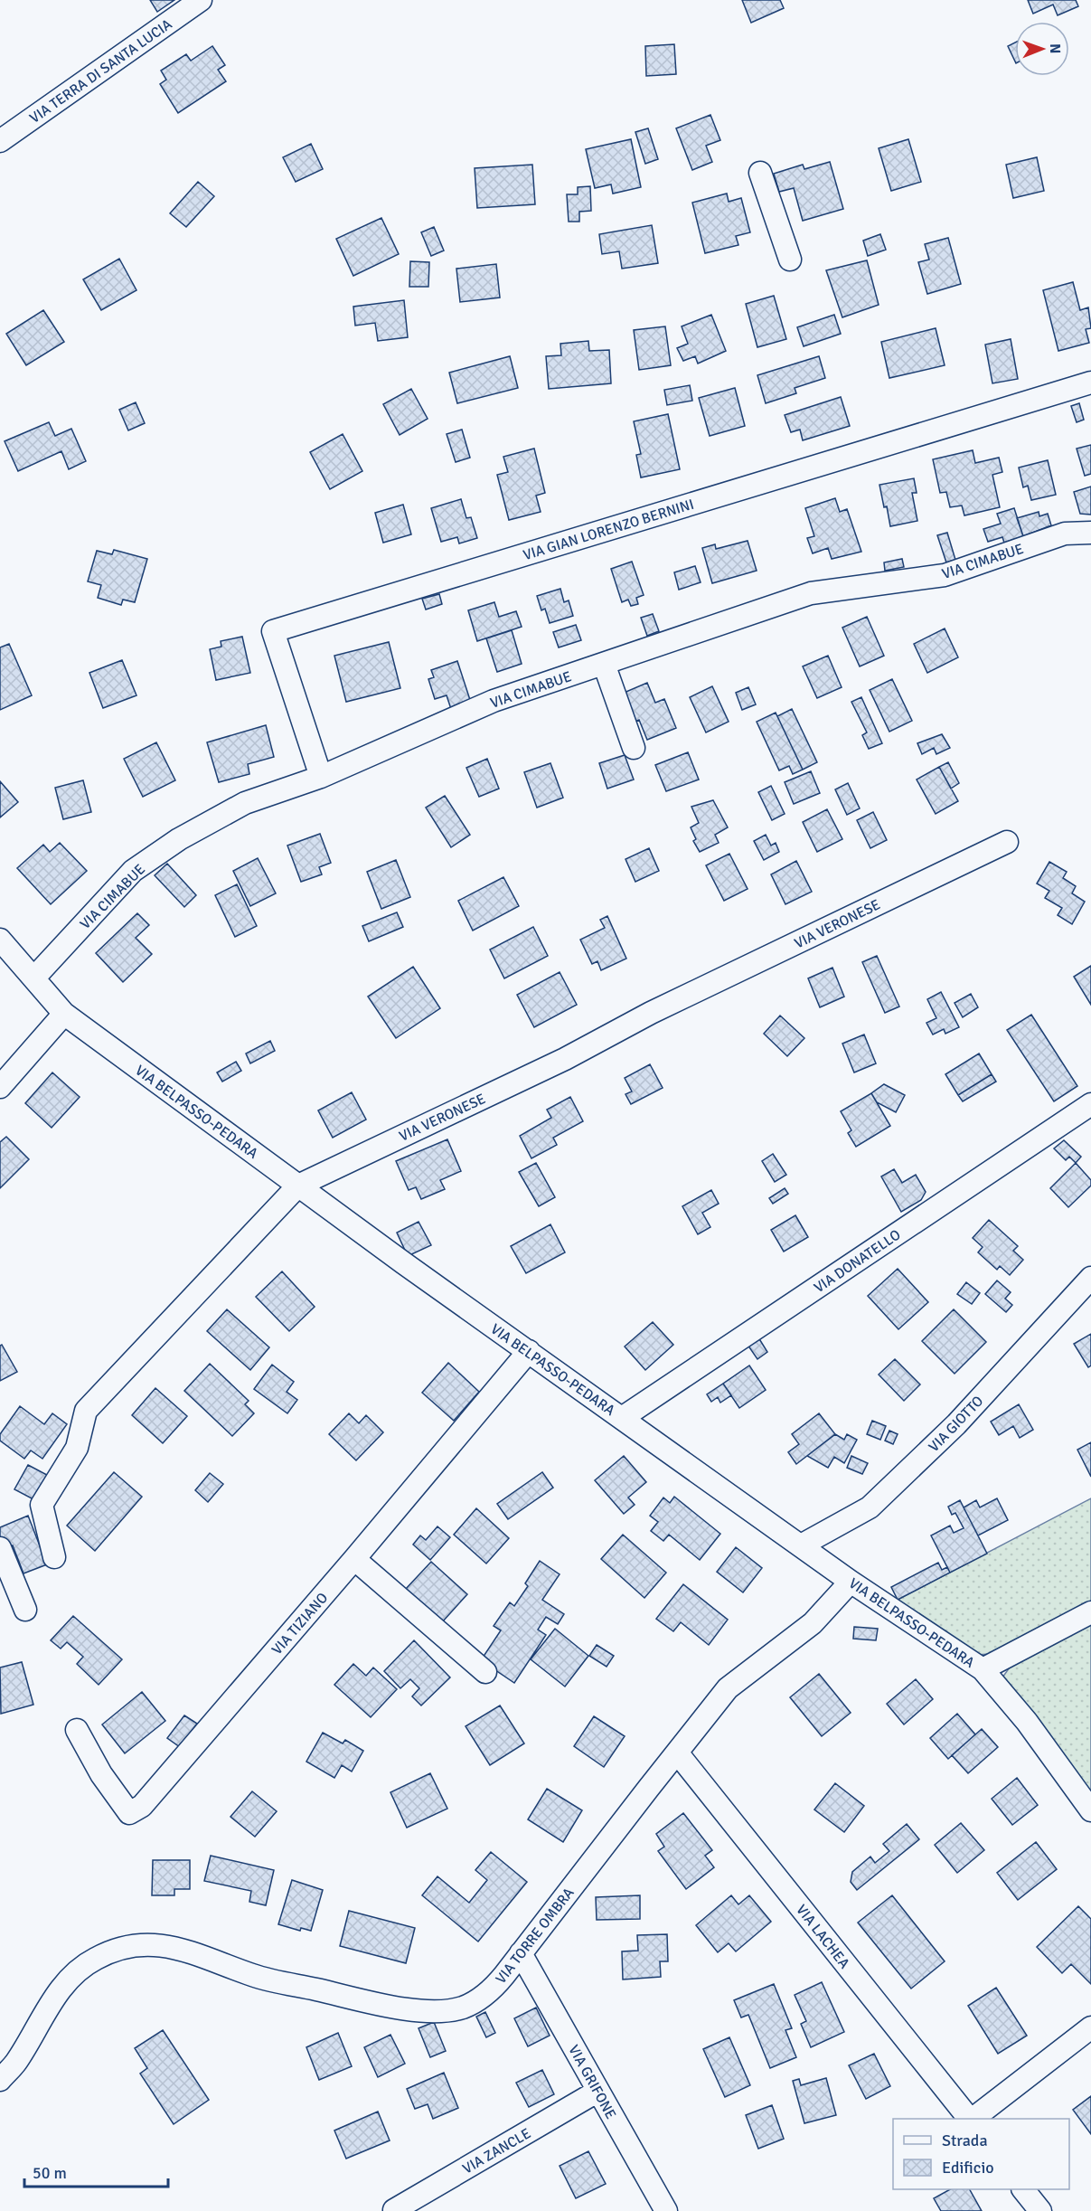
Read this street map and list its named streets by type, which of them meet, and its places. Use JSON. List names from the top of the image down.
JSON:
{
  "streets": {
    "street": [
      "VIA TERRA DI SANTA LUCIA",
      "VIA GIAN LORENZO BERNINI",
      "VIA CIMABUE",
      "VIA VERONESE",
      "VIA BELPASSO-PEDARA",
      "VIA DONATELLO",
      "VIA GIOTTO",
      "VIA TIZIANO",
      "VIA TORRE OMBRA",
      "VIA LACHEA",
      "VIA GRIFONE",
      "VIA ZANCLE"
    ]
  },
  "crossings": [
    ["VIA GIAN LORENZO BERNINI", "VIA CIMABUE"],
    ["VIA CIMABUE", "VIA BELPASSO-PEDARA"],
    ["VIA VERONESE", "VIA BELPASSO-PEDARA"],
    ["VIA BELPASSO-PEDARA", "VIA DONATELLO"],
    ["VIA BELPASSO-PEDARA", "VIA GIOTTO"],
    ["VIA BELPASSO-PEDARA", "VIA TIZIANO"],
    ["VIA BELPASSO-PEDARA", "VIA TORRE OMBRA"],
    ["VIA TORRE OMBRA", "VIA LACHEA"],
    ["VIA TORRE OMBRA", "VIA GRIFONE"],
    ["VIA GRIFONE", "VIA ZANCLE"]
  ],
  "legend": ["Strada", "Edificio"],
  "scale_bar": "50 m",
  "north": "right"
}
